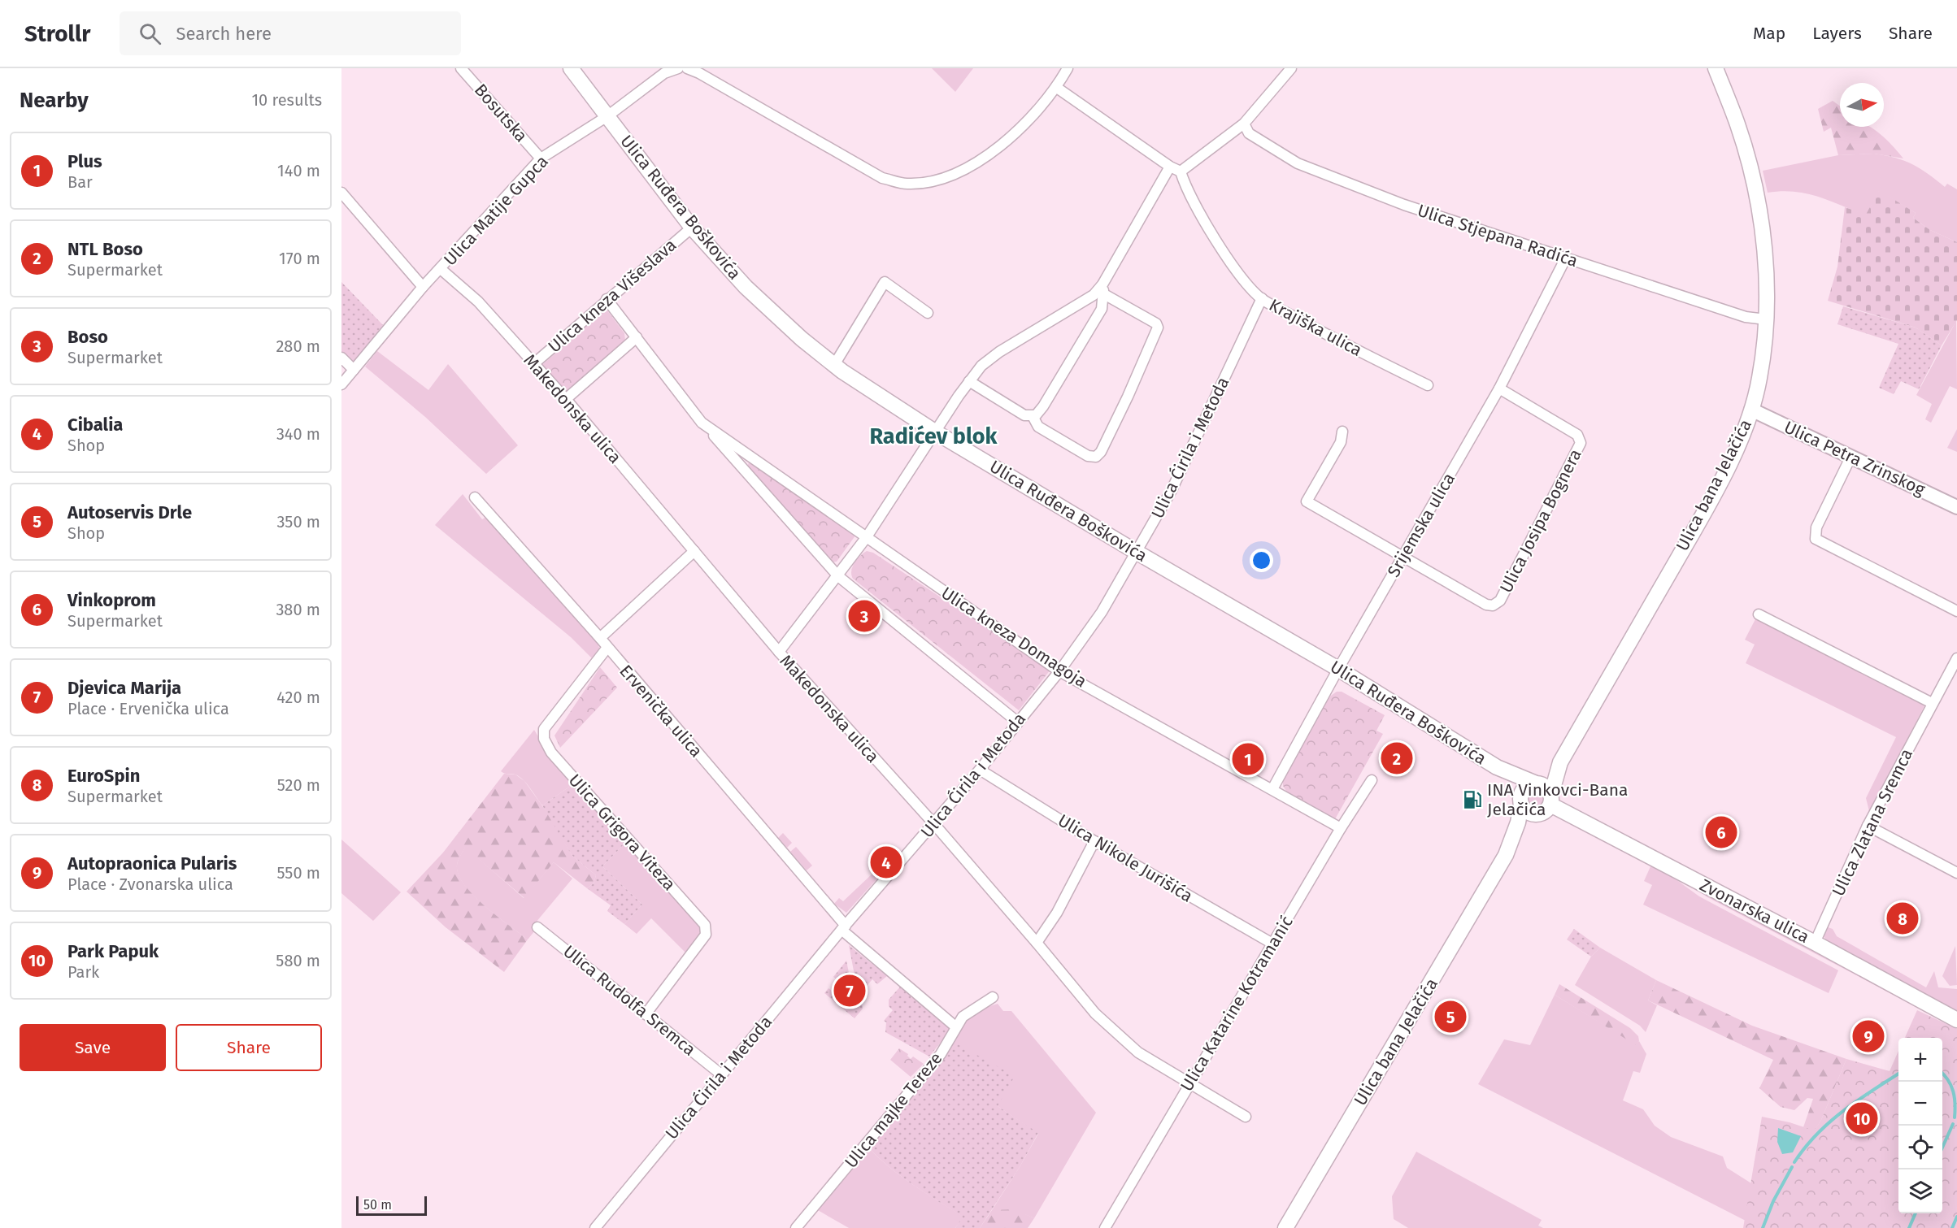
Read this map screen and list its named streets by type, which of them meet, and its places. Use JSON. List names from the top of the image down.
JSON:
{
  "streets": {
    "main road": ["Ulica Ruđera Boškovića", "Ulica bana Jelačića", "Zvonarska ulica"],
    "street": [
      "Bosutska",
      "Ulica Matije Gupca",
      "Ulica Stjepana Radića",
      "Ulica kneza Višeslava",
      "Krajiška ulica",
      "Makedonska ulica",
      "Ulica Ćirila i Metoda",
      "Ulica Petra Zrinskog",
      "Ulica Josipa Bognera",
      "Srijemska ulica",
      "Ulica kneza Domagoja",
      "Ervenička ulica",
      "Ulica Zlatana Sremca",
      "Ulica Grigora Viteza",
      "Ulica Nikole Jurišića",
      "Ulica Rudolfa Sremca",
      "Ulica Katarine Kotramanić",
      "Ulica majke Tereze"
    ]
  },
  "crossings": [
    ["Bosutska", "Ulica Matije Gupca"],
    ["Ulica Ruđera Boškovića", "Ulica Matije Gupca"],
    ["Ulica Ruđera Boškovića", "Ulica kneza Višeslava"],
    ["Ulica Ruđera Boškovića", "Ulica Ćirila i Metoda"],
    ["Ulica Ruđera Boškovića", "Ulica bana Jelačića"],
    ["Ulica Ruđera Boškovića", "Srijemska ulica"],
    ["Ulica Ruđera Boškovića", "Zvonarska ulica"],
    ["Ulica Matije Gupca", "Makedonska ulica"],
    ["Ulica Stjepana Radića", "Ulica bana Jelačića"],
    ["Ulica Stjepana Radića", "Srijemska ulica"],
    ["Ulica kneza Višeslava", "Makedonska ulica"],
    ["Ulica kneza Višeslava", "Ulica kneza Domagoja"],
    ["Krajiška ulica", "Ulica Ćirila i Metoda"],
    ["Makedonska ulica", "Ulica Ćirila i Metoda"],
    ["Makedonska ulica", "Ulica Katarine Kotramanić"],
    ["Ulica Ćirila i Metoda", "Ulica kneza Domagoja"],
    ["Ulica Ćirila i Metoda", "Ervenička ulica"],
    ["Ulica Ćirila i Metoda", "Ulica Nikole Jurišića"],
    ["Ulica Ćirila i Metoda", "Ulica Rudolfa Sremca"],
    ["Ulica Petra Zrinskog", "Ulica bana Jelačića"],
    ["Ulica bana Jelačića", "Zvonarska ulica"],
    ["Ulica Josipa Bognera", "Srijemska ulica"],
    ["Srijemska ulica", "Ulica kneza Domagoja"],
    ["Ulica kneza Domagoja", "Ulica Katarine Kotramanić"],
    ["Ervenička ulica", "Ulica Grigora Viteza"],
    ["Ervenička ulica", "Ulica majke Tereze"],
    ["Ulica Zlatana Sremca", "Zvonarska ulica"],
    ["Ulica Grigora Viteza", "Ulica Rudolfa Sremca"],
    ["Ulica Nikole Jurišića", "Ulica Katarine Kotramanić"]
  ],
  "districts": ["Radićev blok"],
  "places": {
    "fuel station": ["INA Vinkovci-Bana Jelačića"]
  },
  "scale_bar": "50 m",
  "north": "right",
  "page": {
    "header": "Strollr",
    "search": "Search here",
    "nav": ["Map", "Layers", "Share"],
    "heading": ["Nearby", "10 results"],
    "list": [
      {
        "mark": "1",
        "name": "Plus",
        "note": "Bar",
        "value": "140 m"
      },
      {
        "mark": "2",
        "name": "NTL Boso",
        "note": "Supermarket",
        "value": "170 m"
      },
      {
        "mark": "3",
        "name": "Boso",
        "note": "Supermarket",
        "value": "280 m"
      },
      {
        "mark": "4",
        "name": "Cibalia",
        "note": "Shop",
        "value": "340 m"
      },
      {
        "mark": "5",
        "name": "Autoservis Drle",
        "note": "Shop",
        "value": "350 m"
      },
      {
        "mark": "6",
        "name": "Vinkoprom",
        "note": "Supermarket",
        "value": "380 m"
      },
      {
        "mark": "7",
        "name": "Djevica Marija",
        "note": "Place · Ervenička ulica",
        "value": "420 m"
      },
      {
        "mark": "8",
        "name": "EuroSpin",
        "note": "Supermarket",
        "value": "520 m"
      },
      {
        "mark": "9",
        "name": "Autopraonica Pularis",
        "note": "Place · Zvonarska ulica",
        "value": "550 m"
      },
      {
        "mark": "10",
        "name": "Park Papuk",
        "note": "Park",
        "value": "580 m"
      }
    ],
    "pins": [
      "3",
      "2",
      "1",
      "6",
      "4",
      "8",
      "7",
      "5",
      "9",
      "10"
    ],
    "buttons": ["Save", "Share"],
    "map_buttons": ["+", "−"],
    "scale": "50 m"
  }
}
